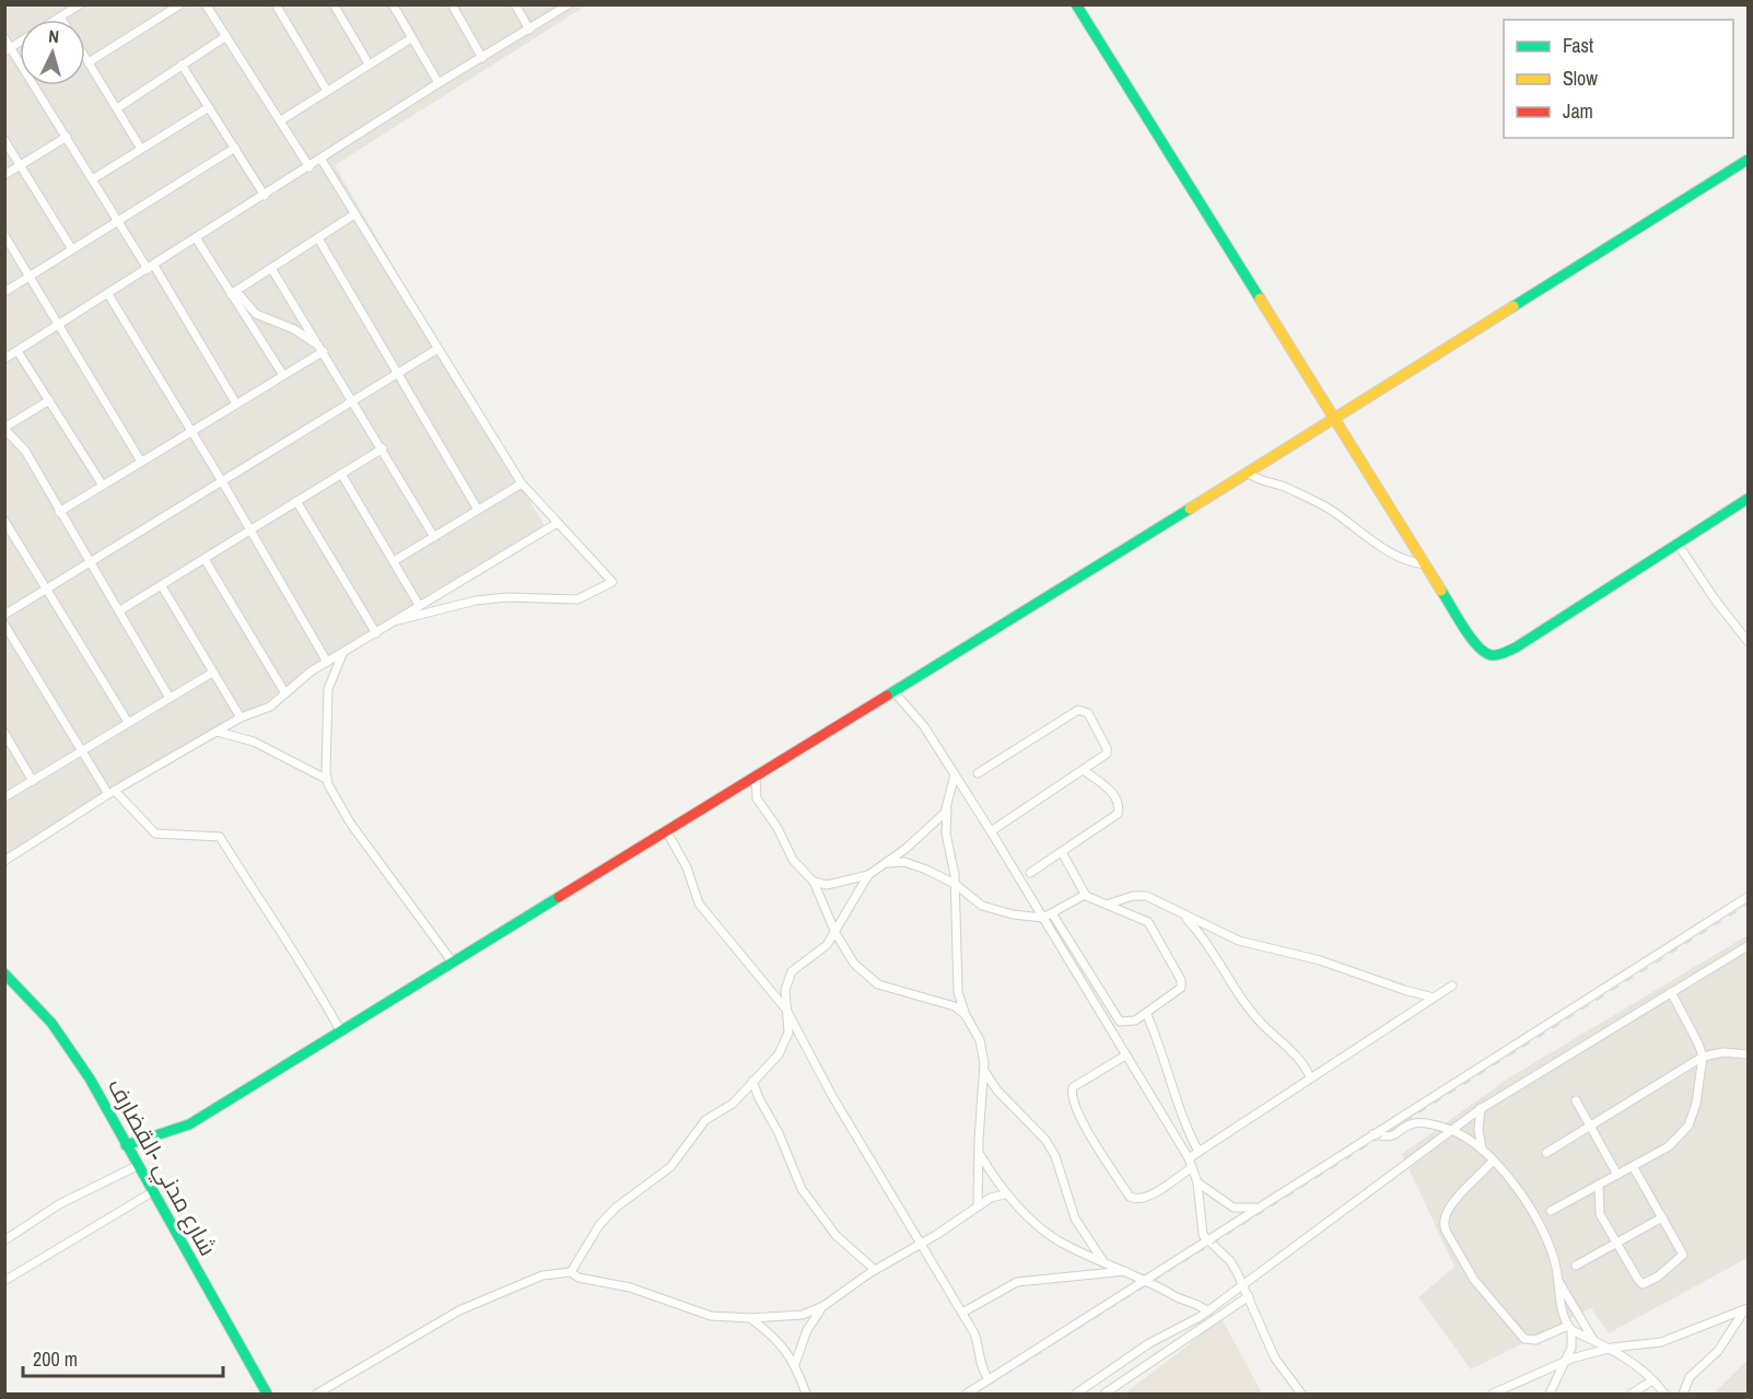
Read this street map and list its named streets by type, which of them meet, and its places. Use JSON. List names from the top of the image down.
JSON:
{
  "streets": {
    "main road": ["شارع مدني -القضارف"]
  },
  "legend": ["Fast", "Slow", "Jam"],
  "scale_bar": "200 m",
  "north": "top"
}
